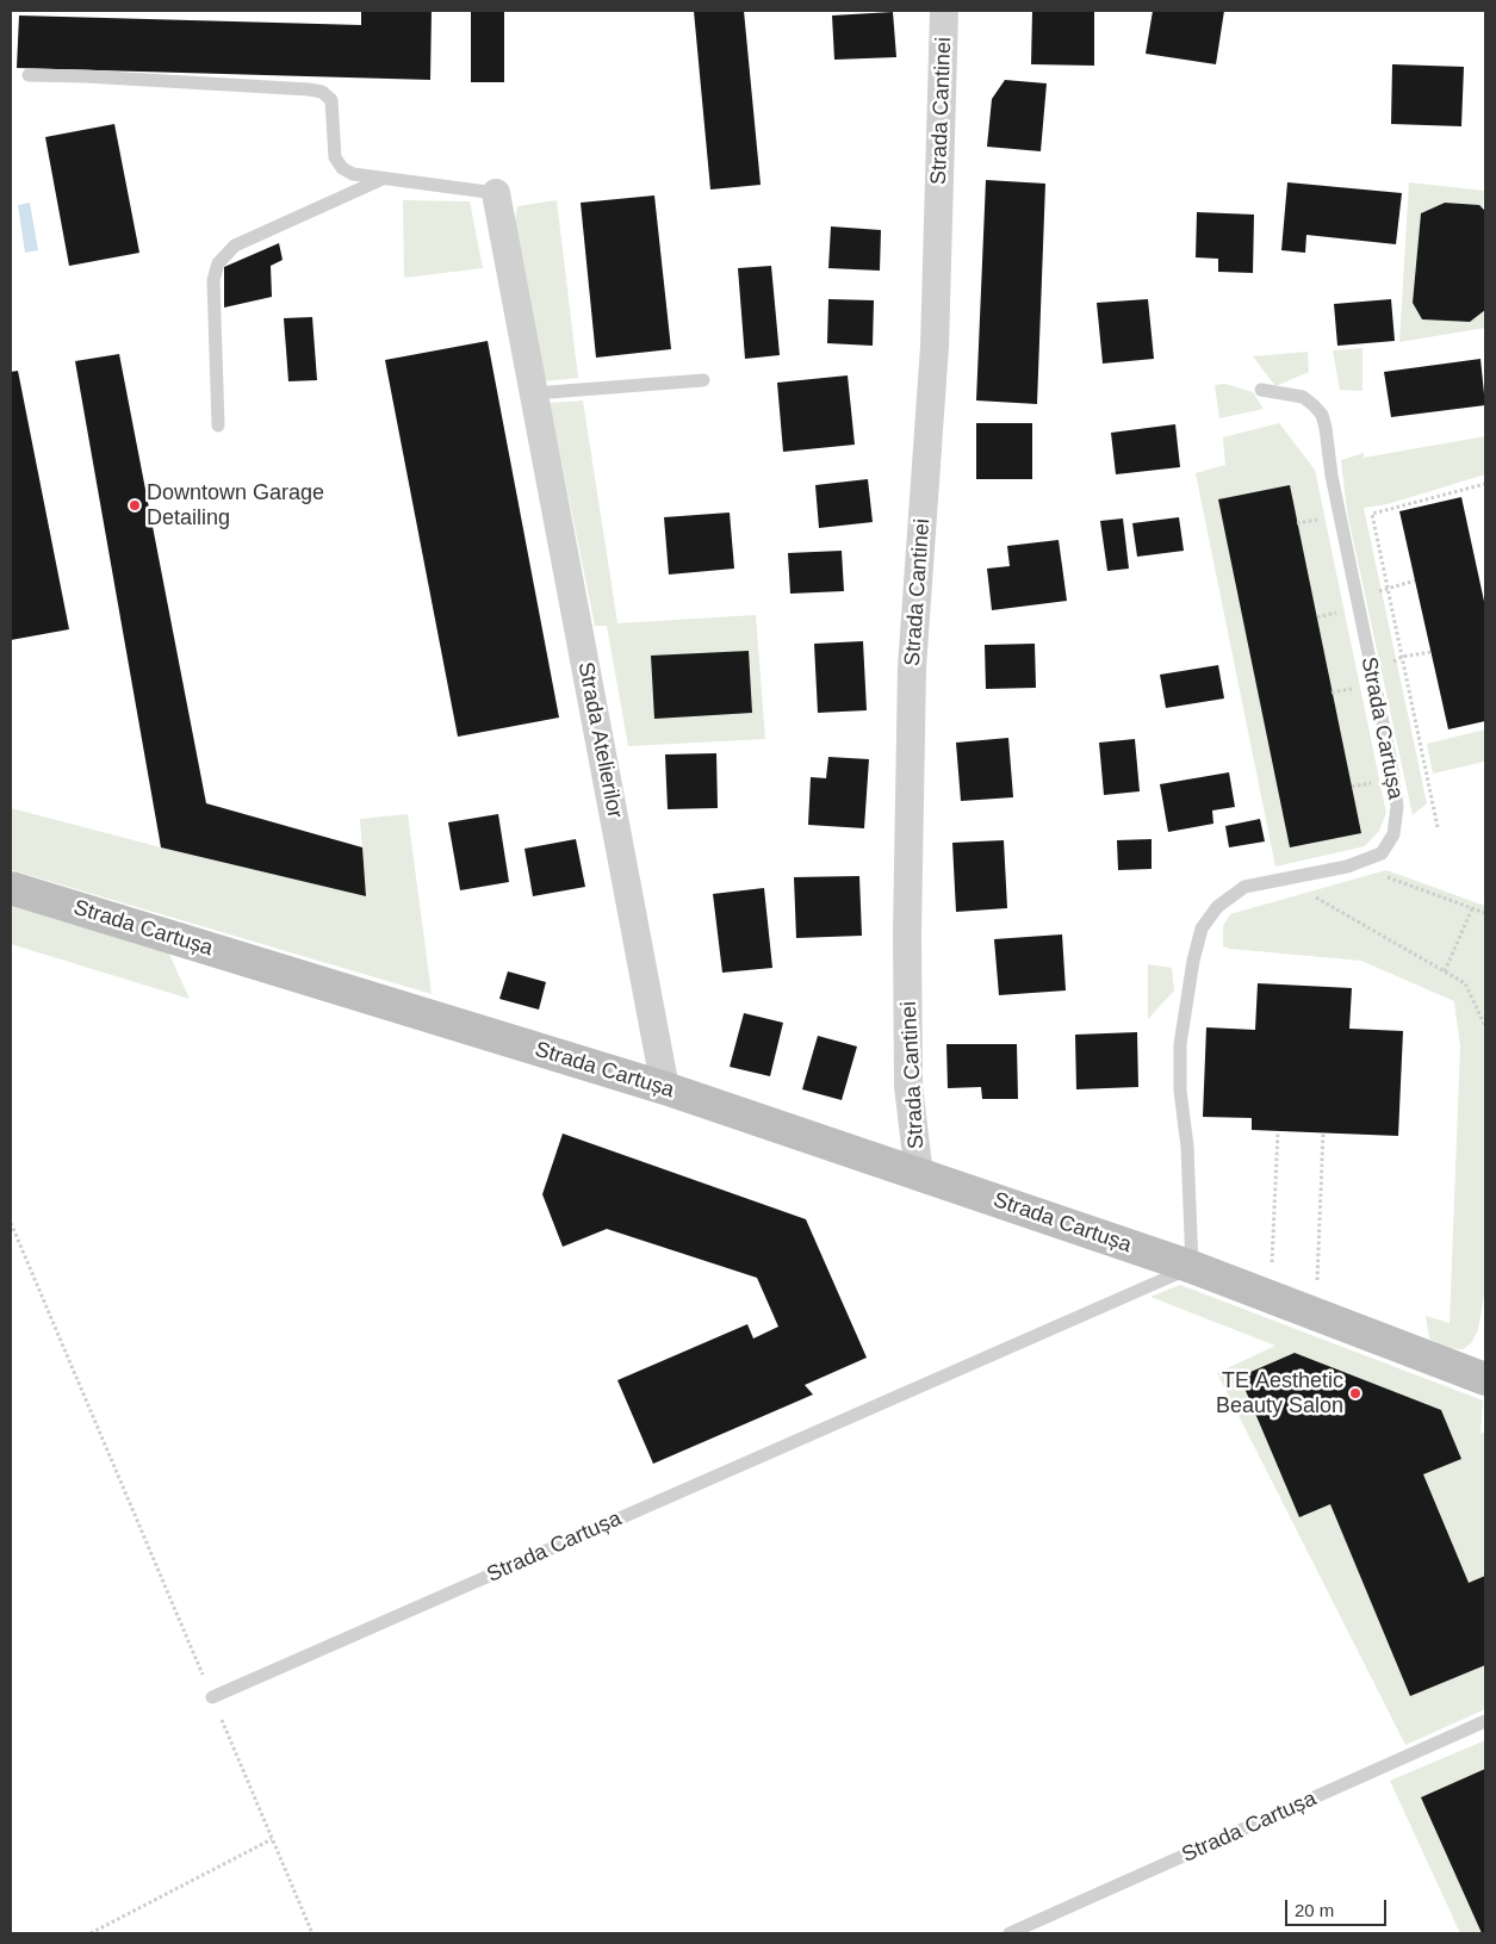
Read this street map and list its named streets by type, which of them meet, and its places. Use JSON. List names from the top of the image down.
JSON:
{
  "streets": {
    "street": ["Strada Cantinei", "Strada Cartușa", "Strada Atelierilor"]
  },
  "crossings": [
    ["Strada Cantinei", "Strada Cartușa"],
    ["Strada Cartușa", "Strada Atelierilor"]
  ],
  "places": ["Downtown Garage Detailing", "TE Aesthetic Beauty Salon"],
  "scale_bar": "20 m"
}
